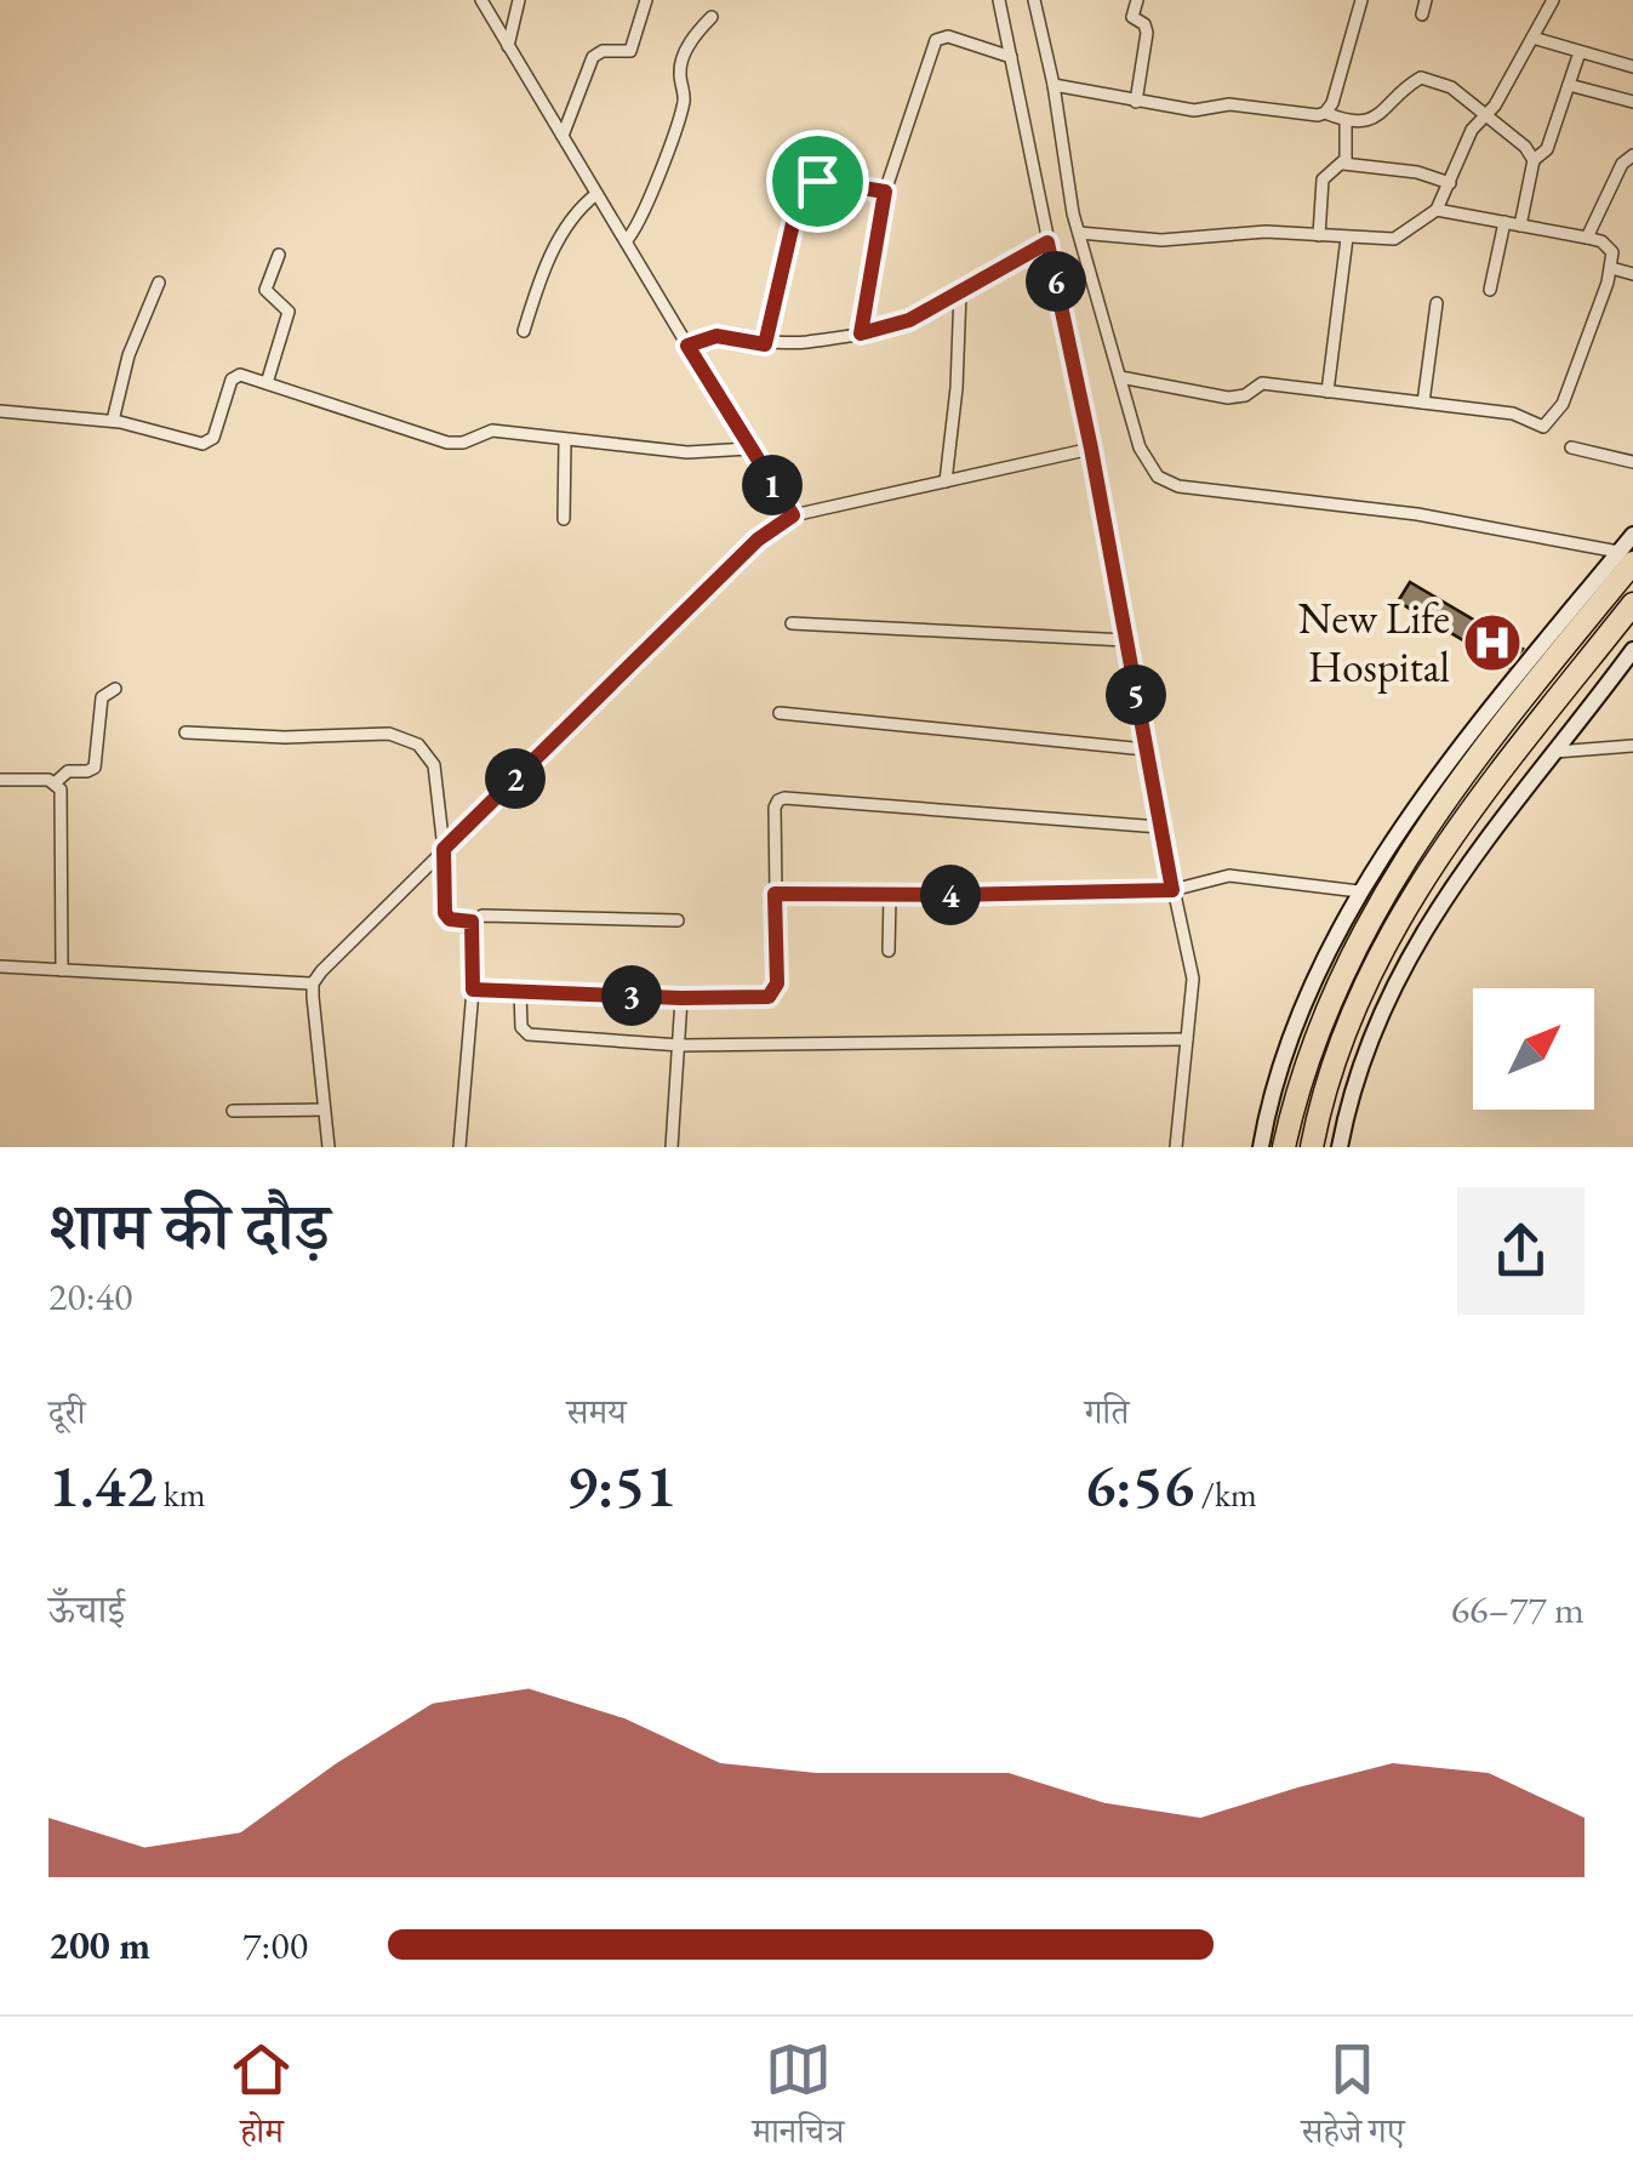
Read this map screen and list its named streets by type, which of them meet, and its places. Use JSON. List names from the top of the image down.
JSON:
{
  "places": {
    "hospital": ["New Life Hospital"]
  },
  "north": "top right",
  "page": {
    "pins": [
      "6",
      "1",
      "5",
      "2",
      "4",
      "3"
    ],
    "heading": ["शाम की दौड़", "20:40"],
    "stats": [
      ["दूरी", "1.42 km"],
      ["समय", "9:51"],
      ["गति", "6:56 /km"]
    ],
    "chart": ["ऊँचाई", "66–77 m"],
    "list": [
      {
        "name": "200 m",
        "note": "7:00"
      }
    ],
    "tabs": ["होम", "मानचित्र", "सहेजे गए"]
  }
}
